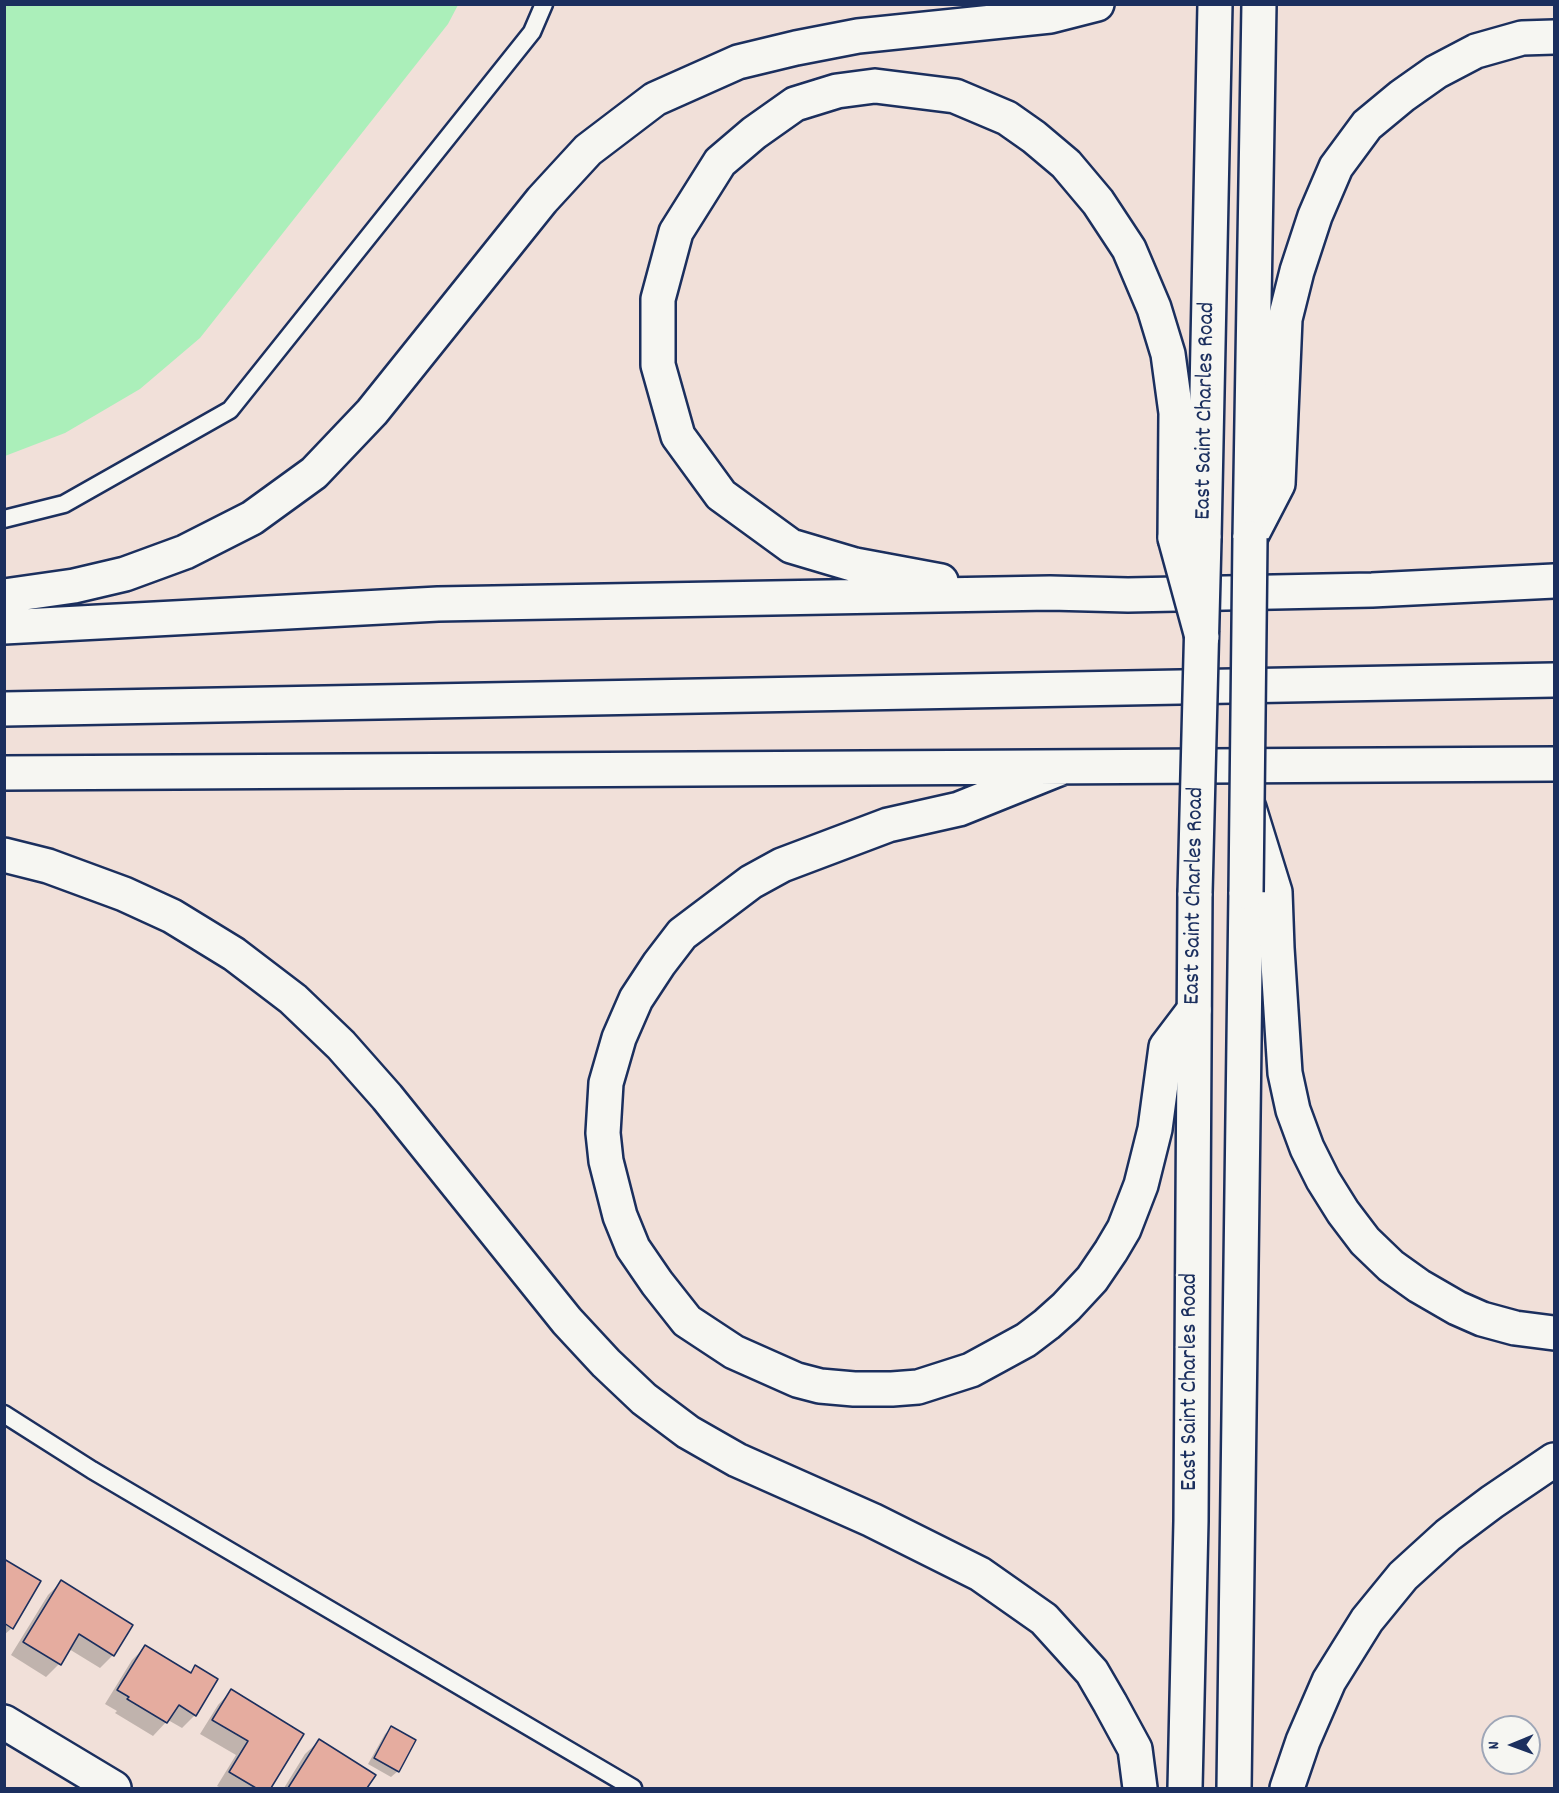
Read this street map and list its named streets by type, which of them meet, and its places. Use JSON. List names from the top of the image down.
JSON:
{
  "streets": {
    "main road": ["East Saint Charles Road"]
  },
  "north": "left"
}
